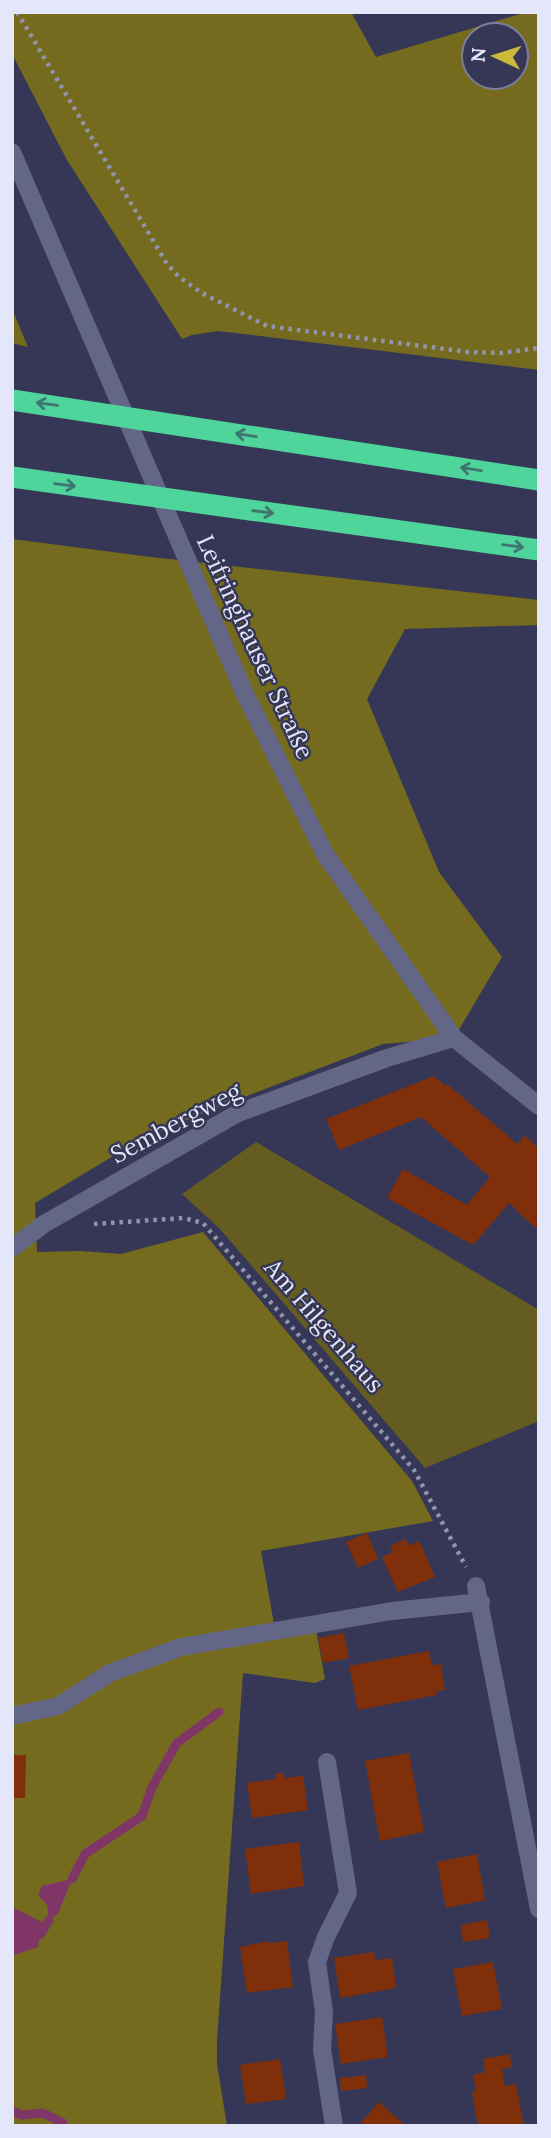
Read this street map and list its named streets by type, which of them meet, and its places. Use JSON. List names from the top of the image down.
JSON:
{
  "streets": {
    "street": ["Leifringhauser Straße", "Sembergweg"],
    "path": ["Am Hilgenhaus"]
  },
  "crossings": [
    ["Leifringhauser Straße", "Sembergweg"]
  ],
  "north": "left"
}
